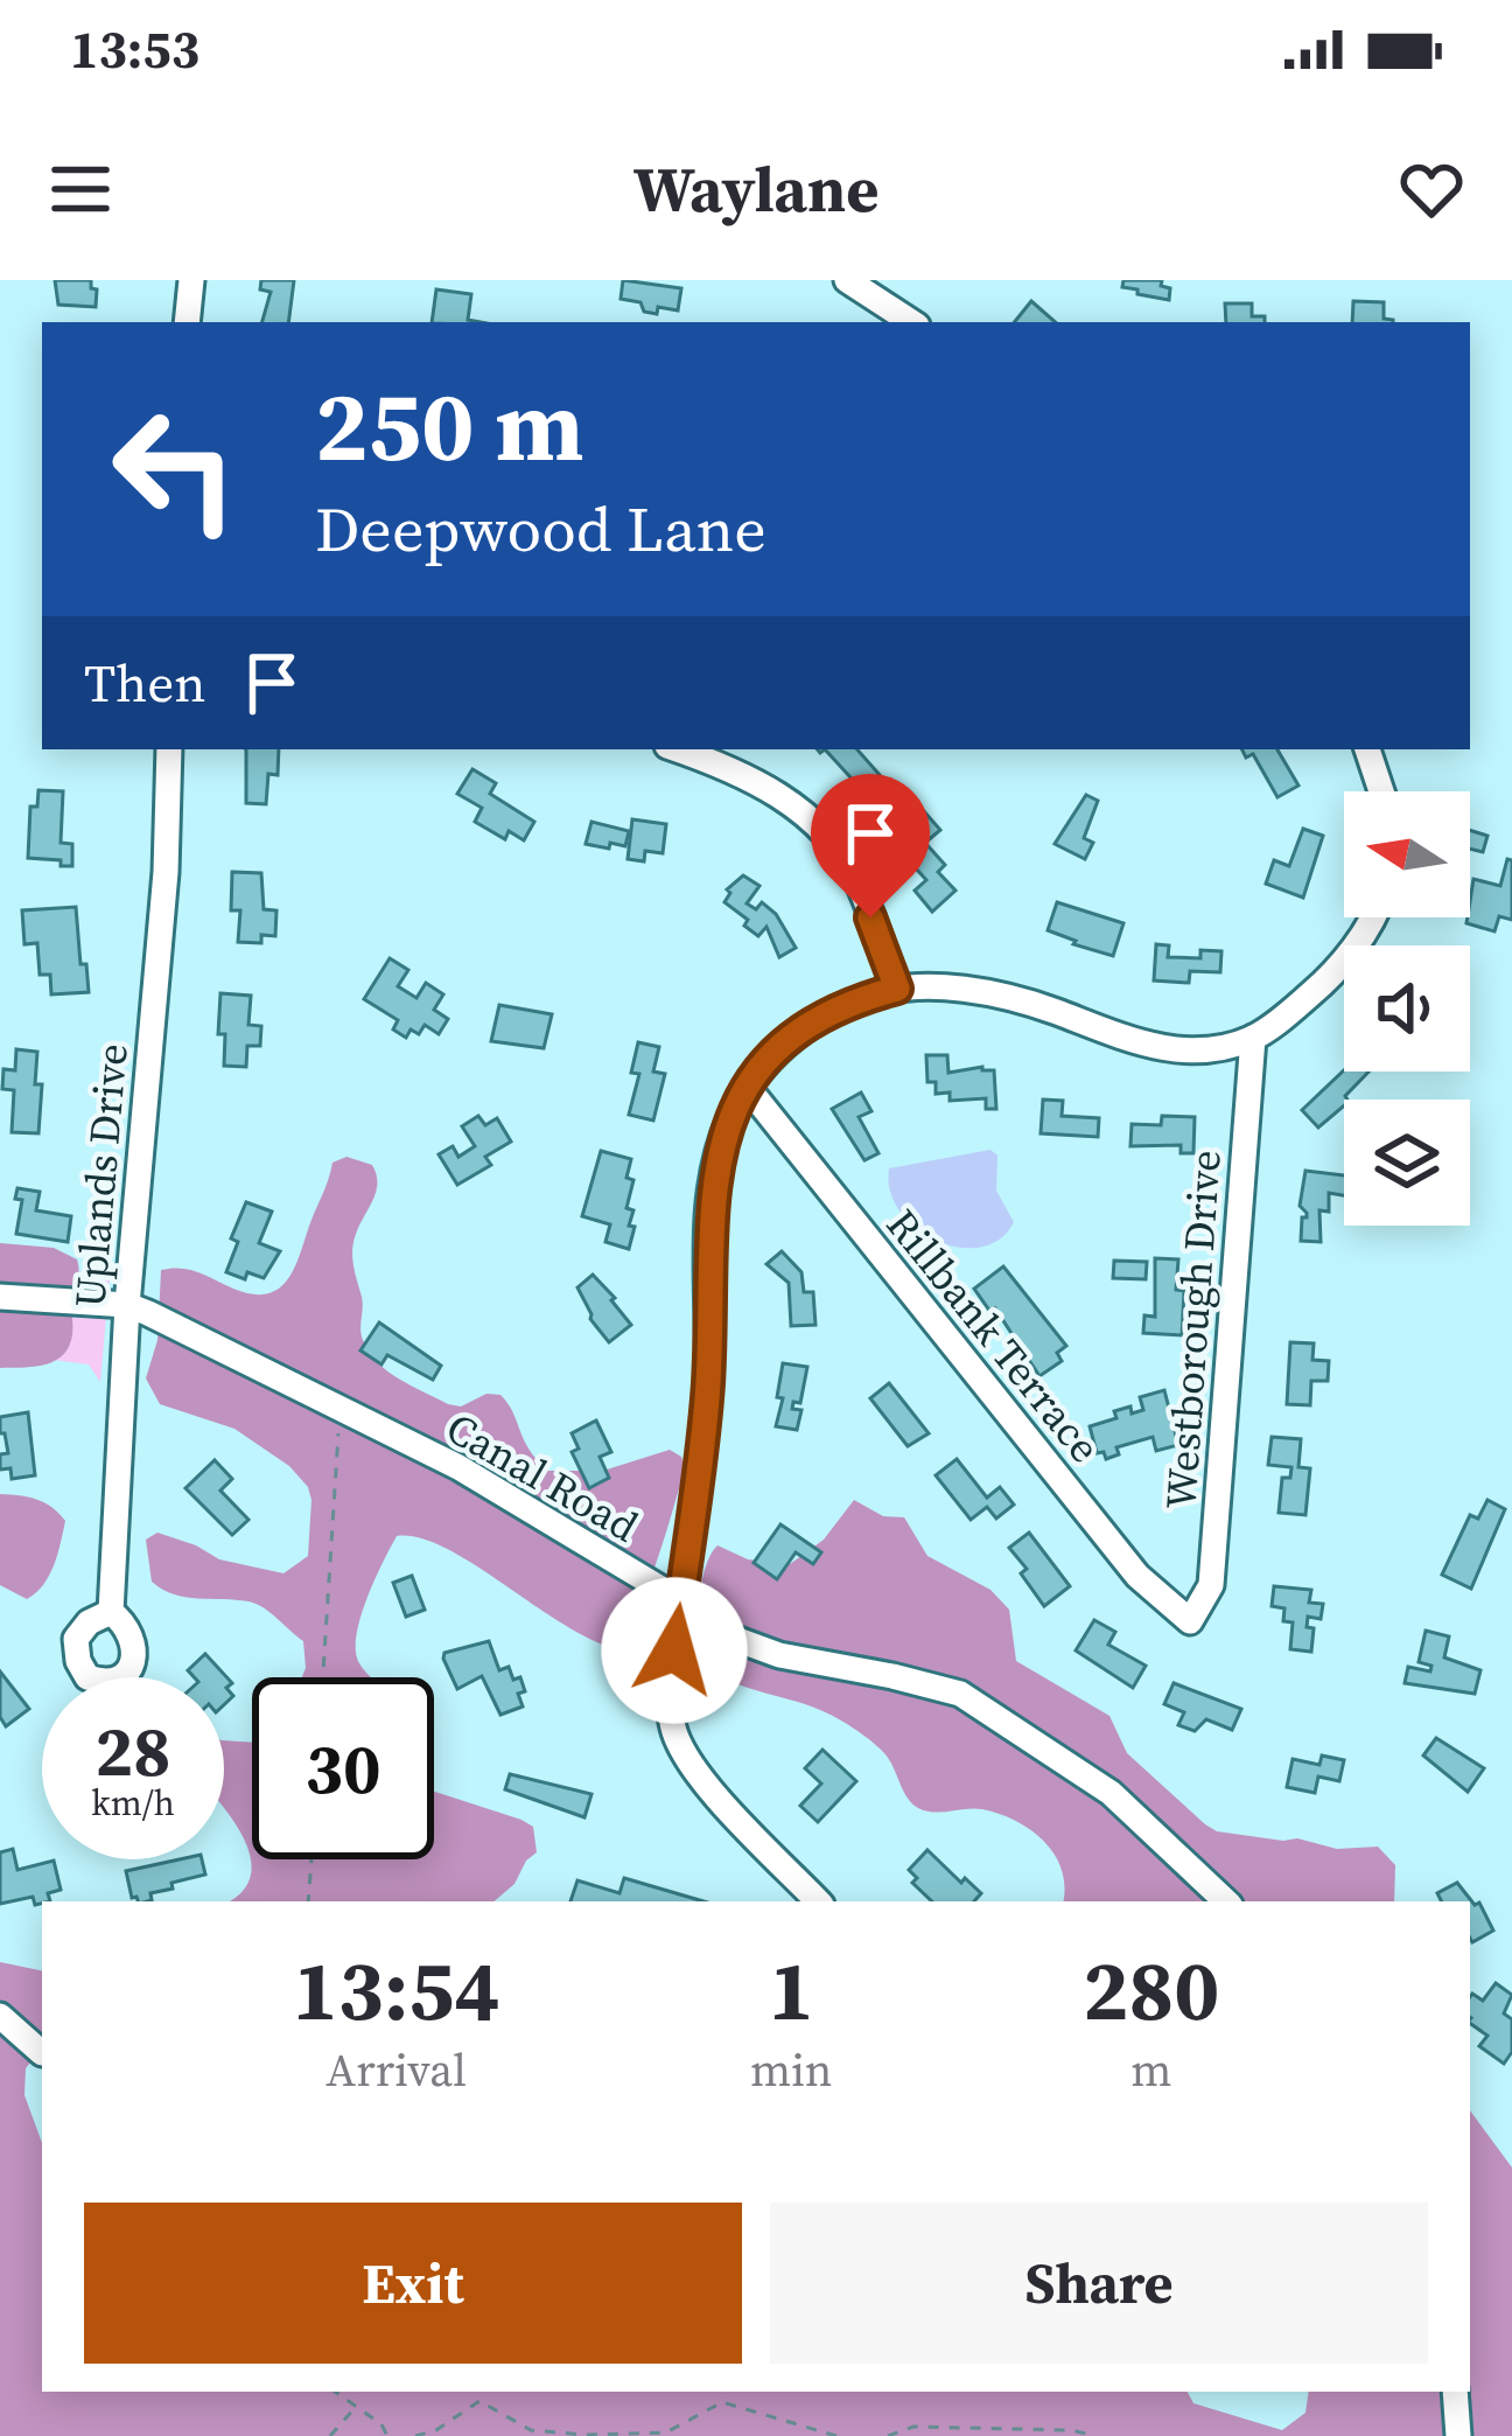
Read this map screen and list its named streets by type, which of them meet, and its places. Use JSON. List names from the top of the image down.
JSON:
{
  "streets": {
    "street": [
      "Uplands Drive",
      "Westborough Drive",
      "Rillbank Terrace",
      "Canal Road"
    ]
  },
  "crossings": [
    ["Uplands Drive", "Canal Road"],
    ["Westborough Drive", "Rillbank Terrace"]
  ],
  "north": "left",
  "page": {
    "status": "13:53",
    "header": "Waylane",
    "turn": ["250 m", "Deepwood Lane"],
    "then": "Then",
    "speed": "28 km/h",
    "limit": "30",
    "eta": [
      "13:54",
      "Arrival",
      "1",
      "min",
      "280",
      "m"
    ],
    "buttons": ["Exit", "Share"]
  }
}
